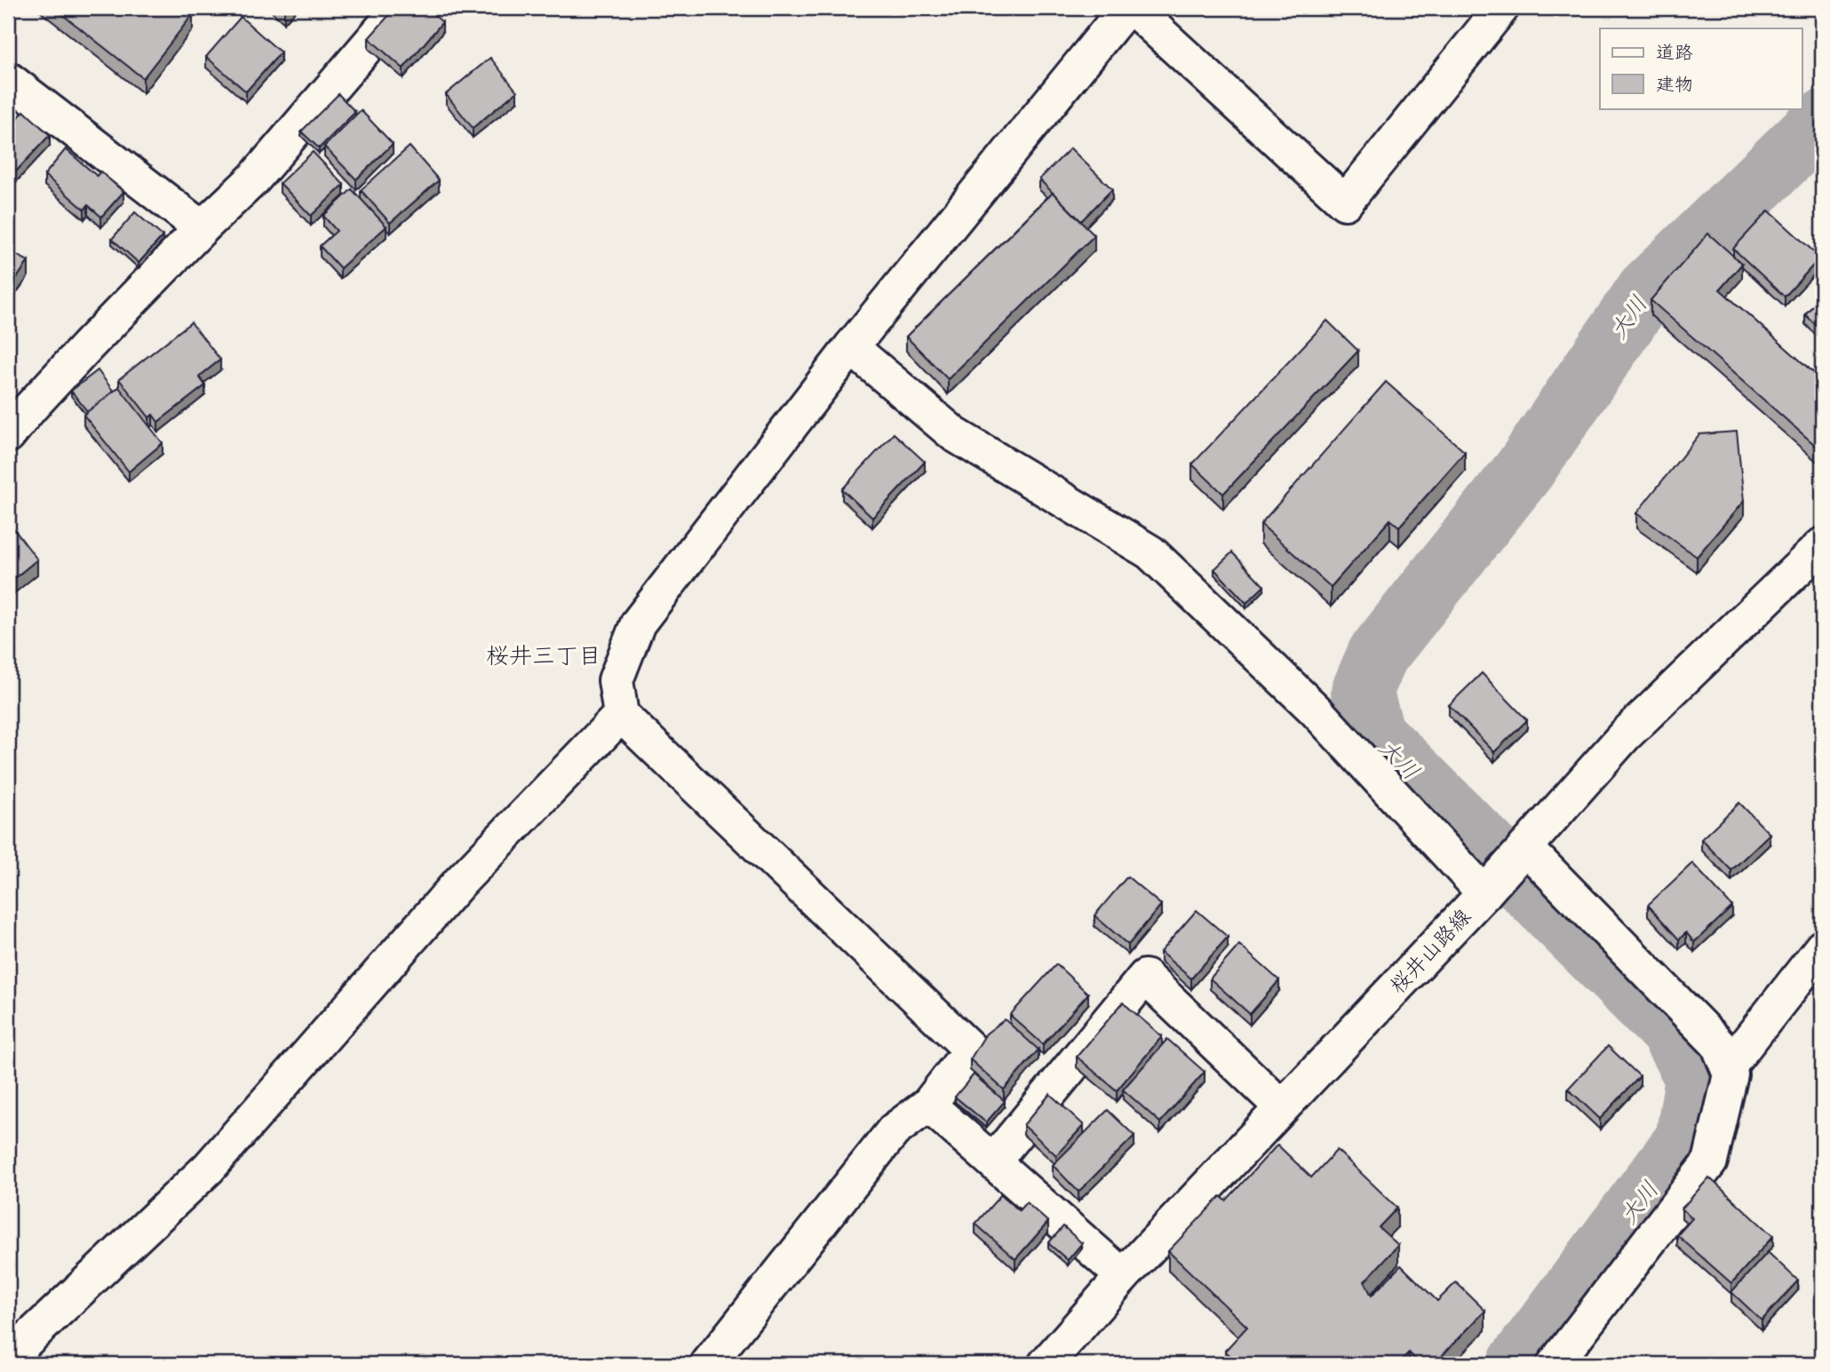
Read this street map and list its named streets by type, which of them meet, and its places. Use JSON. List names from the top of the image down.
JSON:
{
  "streets": {
    "street": ["桜井山路線"]
  },
  "districts": ["桜井三丁目"],
  "water": ["大川"],
  "legend": ["道路", "建物"]
}
